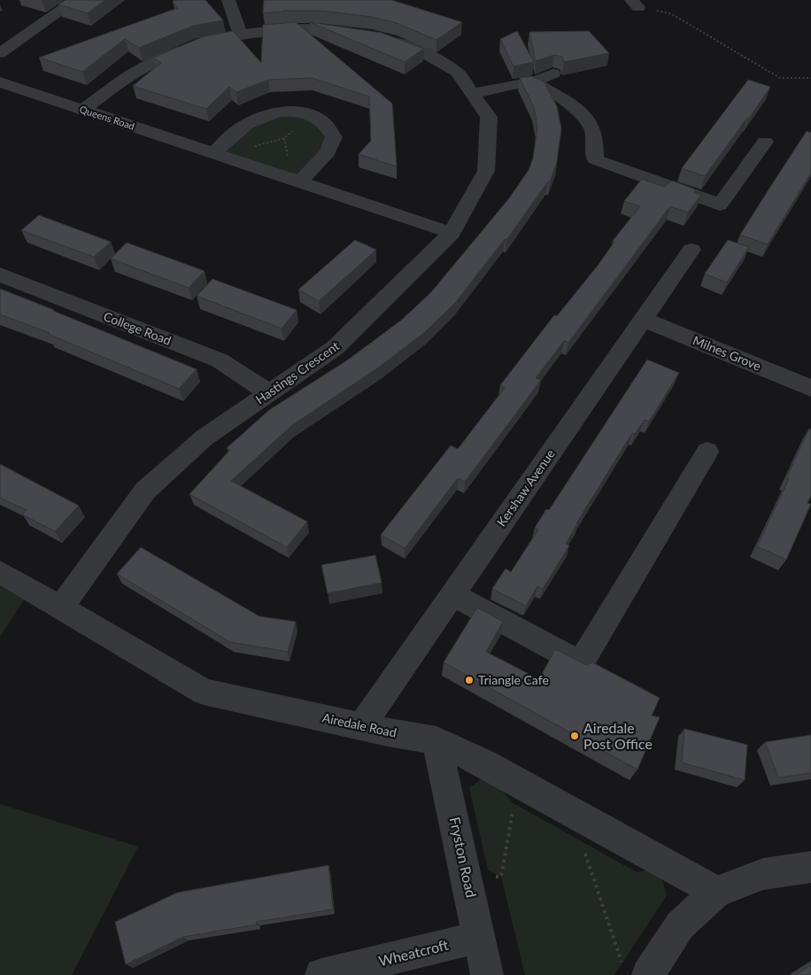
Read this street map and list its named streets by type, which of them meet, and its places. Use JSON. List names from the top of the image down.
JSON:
{
  "streets": {
    "street": [
      "Queens Road",
      "College Road",
      "Milnes Grove",
      "Hastings Crescent",
      "Kershaw Avenue",
      "Airedale Road",
      "Fryston Road",
      "Wheatcroft"
    ]
  },
  "crossings": [
    ["Queens Road", "Hastings Crescent"],
    ["College Road", "Hastings Crescent"],
    ["Milnes Grove", "Kershaw Avenue"],
    ["Hastings Crescent", "Airedale Road"],
    ["Kershaw Avenue", "Airedale Road"],
    ["Airedale Road", "Fryston Road"],
    ["Fryston Road", "Wheatcroft"]
  ],
  "places": ["Triangle Cafe", "Airedale Post Office"]
}
